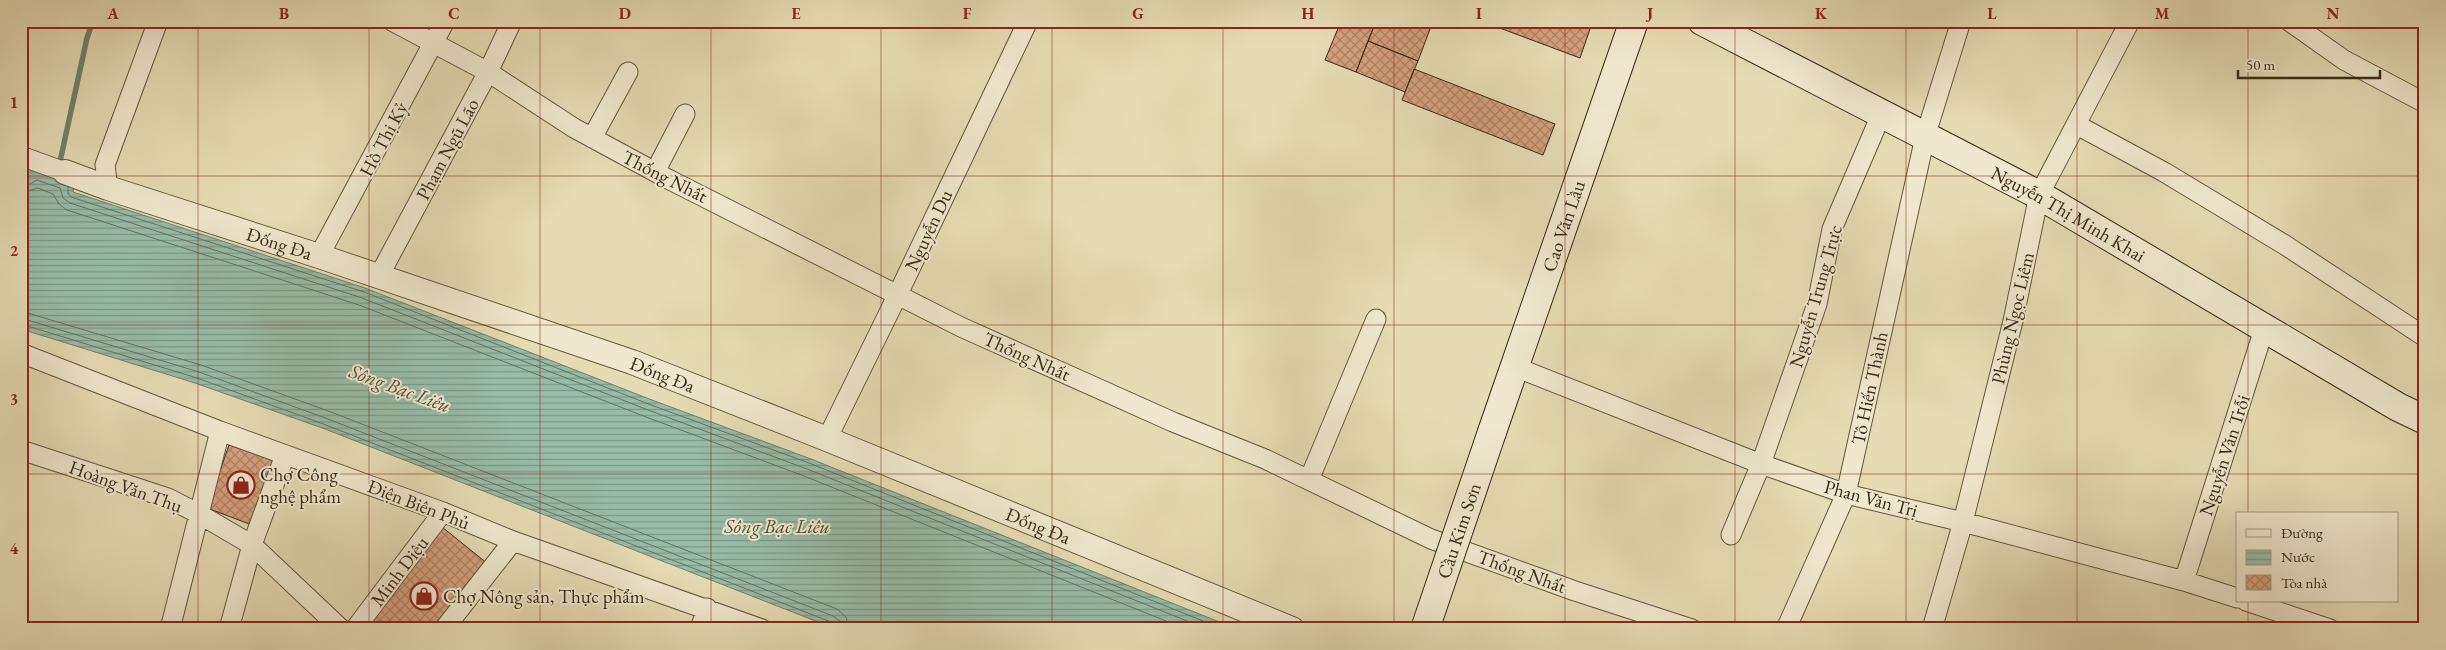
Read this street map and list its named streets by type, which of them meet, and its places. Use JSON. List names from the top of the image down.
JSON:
{
  "streets": {
    "main road": ["Nguyễn Thị Minh Khai", "Cao Văn Lầu", "Cầu Kim Sơn"],
    "street": [
      "Hồ Thị Kỷ",
      "Phạm Ngũ Lão",
      "Thống Nhất",
      "Nguyễn Du",
      "Đống Đa",
      "Nguyễn Trung Trực",
      "Phùng Ngọc Liêm",
      "Tô Hiến Thành",
      "Nguyễn Văn Trỗi",
      "Hoàng Văn Thụ",
      "Phan Văn Trị",
      "Điện Biên Phủ",
      "Minh Diệu"
    ]
  },
  "crossings": [
    ["Hồ Thị Kỷ", "Thống Nhất"],
    ["Hồ Thị Kỷ", "Đống Đa"],
    ["Phạm Ngũ Lão", "Thống Nhất"],
    ["Phạm Ngũ Lão", "Đống Đa"],
    ["Thống Nhất", "Nguyễn Du"],
    ["Nguyễn Thị Minh Khai", "Nguyễn Trung Trực"],
    ["Nguyễn Thị Minh Khai", "Phùng Ngọc Liêm"],
    ["Nguyễn Thị Minh Khai", "Tô Hiến Thành"],
    ["Nguyễn Thị Minh Khai", "Nguyễn Văn Trỗi"],
    ["Cao Văn Lầu", "Phan Văn Trị"],
    ["Cao Văn Lầu", "Cầu Kim Sơn"],
    ["Nguyễn Du", "Đống Đa"],
    ["Nguyễn Trung Trực", "Phan Văn Trị"],
    ["Phùng Ngọc Liêm", "Phan Văn Trị"],
    ["Tô Hiến Thành", "Phan Văn Trị"],
    ["Nguyễn Văn Trỗi", "Phan Văn Trị"],
    ["Điện Biên Phủ", "Minh Diệu"]
  ],
  "water": ["Sông Bạc Liêu"],
  "places": {
    "shop": ["Chợ Công nghệ phẩm", "Chợ Nông sản, Thực phẩm"]
  },
  "legend": ["Đường", "Nước", "Tòa nhà"],
  "scale_bar": "50 m",
  "grid": {
    "columns": [
      "A",
      "B",
      "C",
      "D",
      "E",
      "F",
      "G",
      "H",
      "I",
      "J",
      "K",
      "L",
      "M",
      "N"
    ],
    "rows": [
      "1",
      "2",
      "3",
      "4"
    ]
  }
}
